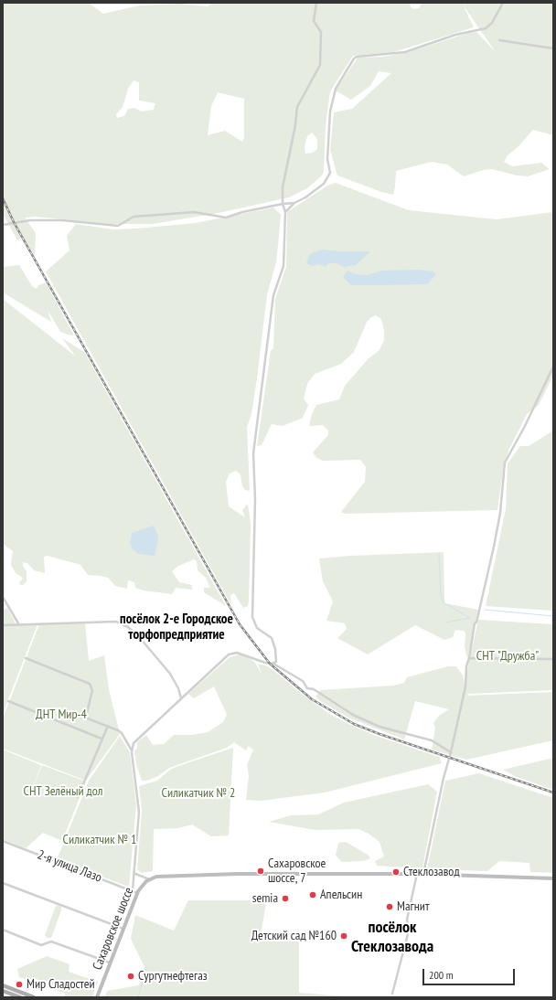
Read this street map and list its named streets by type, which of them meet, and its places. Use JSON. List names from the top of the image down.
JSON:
{
  "streets": {
    "main road": ["Сахаровское шоссе"],
    "street": ["2-я улица Лазо"]
  },
  "crossings": [
    ["2-я улица Лазо", "Сахаровское шоссе"]
  ],
  "districts": ["посёлок 2-е Городское торфопредприятие", "посёлок Стеклозавода"],
  "parks": [
    "СНТ \"Дружба\"",
    "ДНТ Мир-4",
    "СНТ Зелёный дол",
    "Силикатчик № 2",
    "Силикатчик № 1"
  ],
  "places": [
    "Сахаровское шоссе, 7",
    "Стеклозавод",
    "Апельсин",
    "semia",
    "Магнит",
    "Детский сад №160",
    "Сургутнефтегаз",
    "Мир Сладостей"
  ],
  "scale_bar": "200 m"
}
